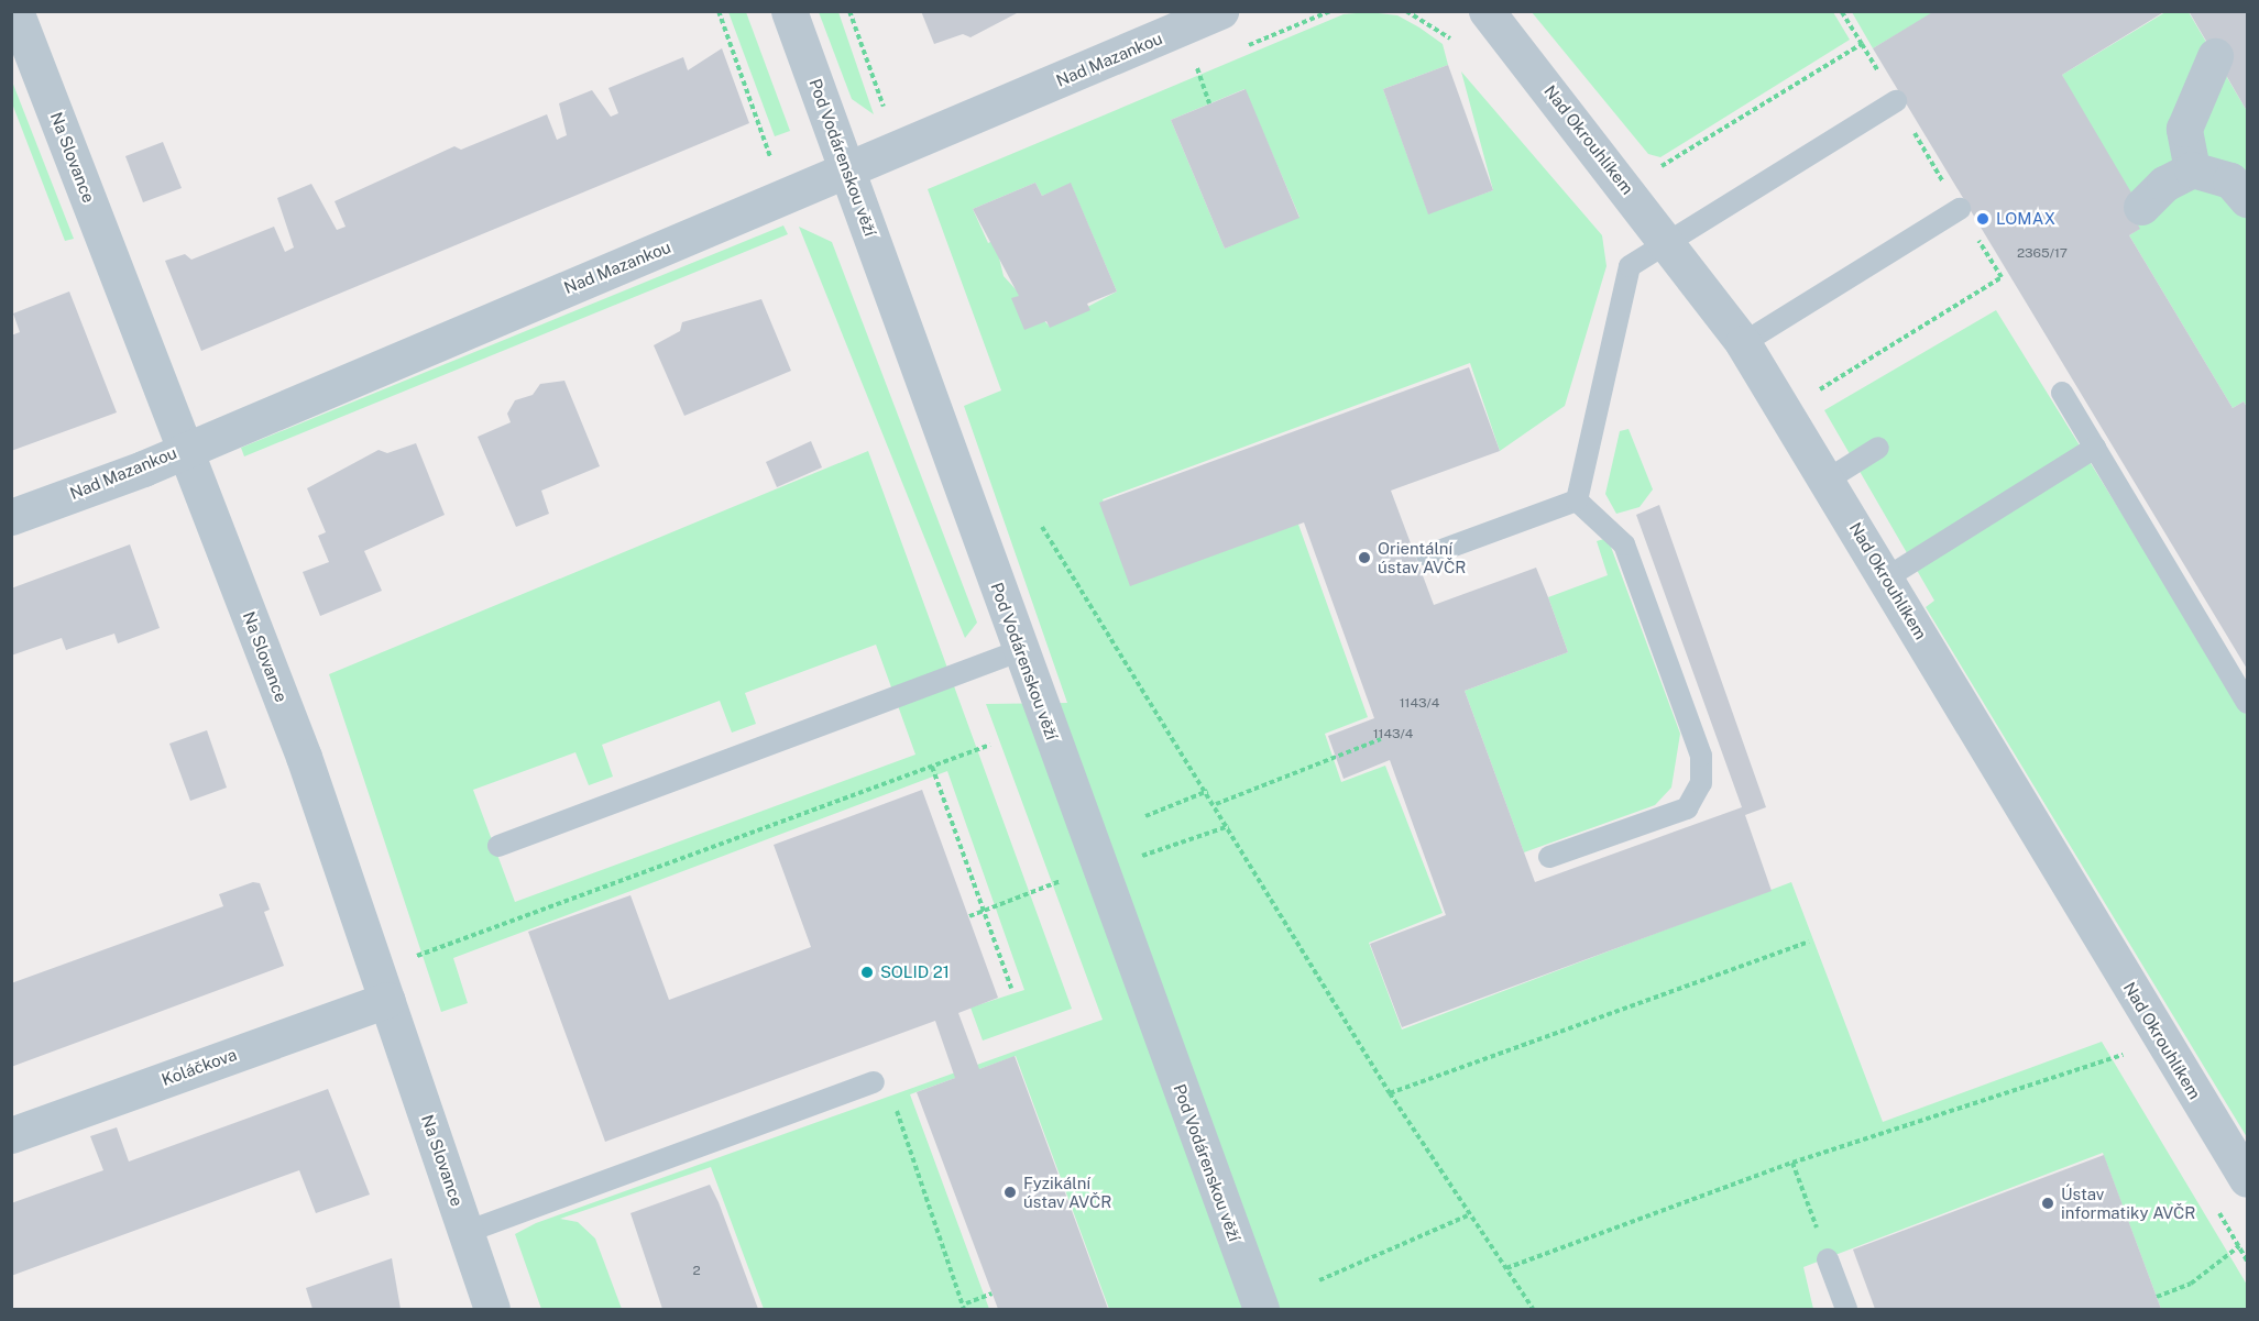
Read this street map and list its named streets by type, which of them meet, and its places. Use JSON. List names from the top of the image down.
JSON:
{
  "streets": {
    "street": [
      "Nad Mazankou",
      "Nad Okrouhlíkem",
      "Na Slovance",
      "Pod Vodárenskou věží",
      "Koláčkova"
    ]
  },
  "crossings": [
    ["Nad Mazankou", "Na Slovance"],
    ["Nad Mazankou", "Pod Vodárenskou věží"],
    ["Na Slovance", "Koláčkova"]
  ],
  "places": [
    "LOMAX",
    "Orientální ústav AVČR",
    "SOLID 21",
    "Fyzikální ústav AVČR",
    "Ústav informatiky AVČR"
  ],
  "house_numbers": [
    "2365/17",
    "1143/4",
    "1143/4",
    "2"
  ]
}
